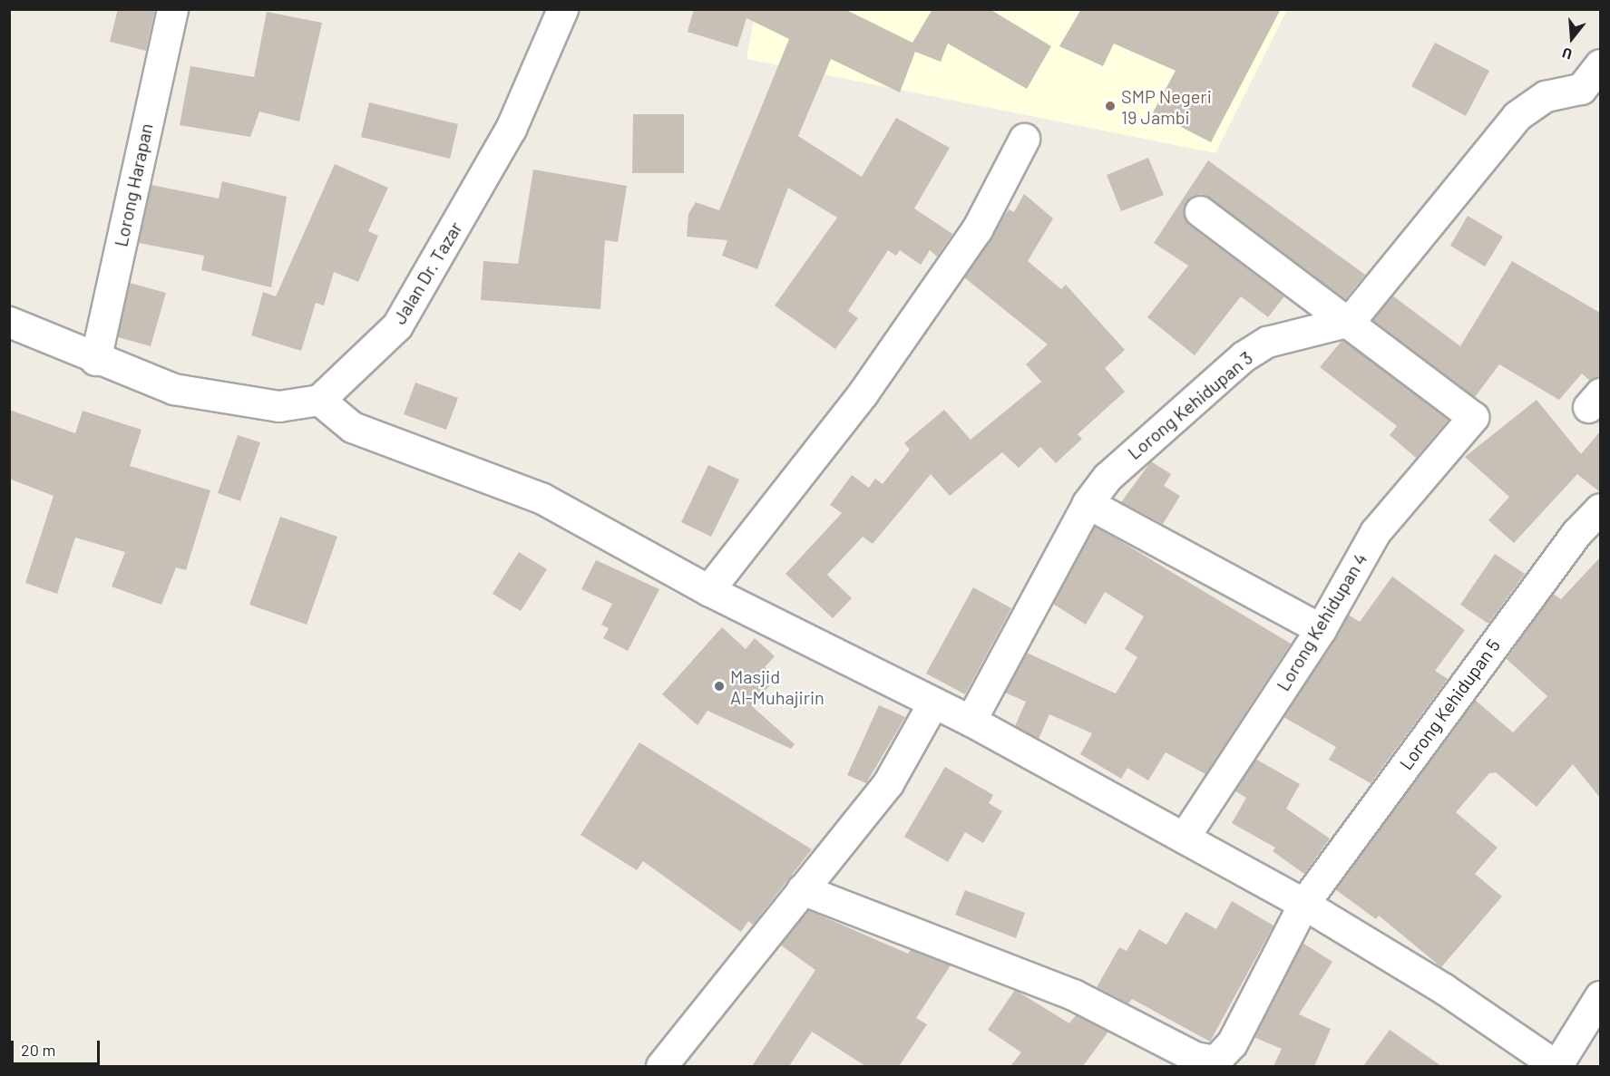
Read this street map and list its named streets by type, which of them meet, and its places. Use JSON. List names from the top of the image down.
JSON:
{
  "streets": {
    "street": [
      "Lorong Harapan",
      "Jalan Dr. Tazar",
      "Lorong Kehidupan 3",
      "Lorong Kehidupan 4",
      "Lorong Kehidupan 5"
    ]
  },
  "crossings": [
    ["Lorong Kehidupan 3", "Lorong Kehidupan 4"]
  ],
  "places": ["SMP Negeri 19 Jambi", "Masjid Al-Muhajirin"],
  "scale_bar": "20 m",
  "north": "bottom"
}
